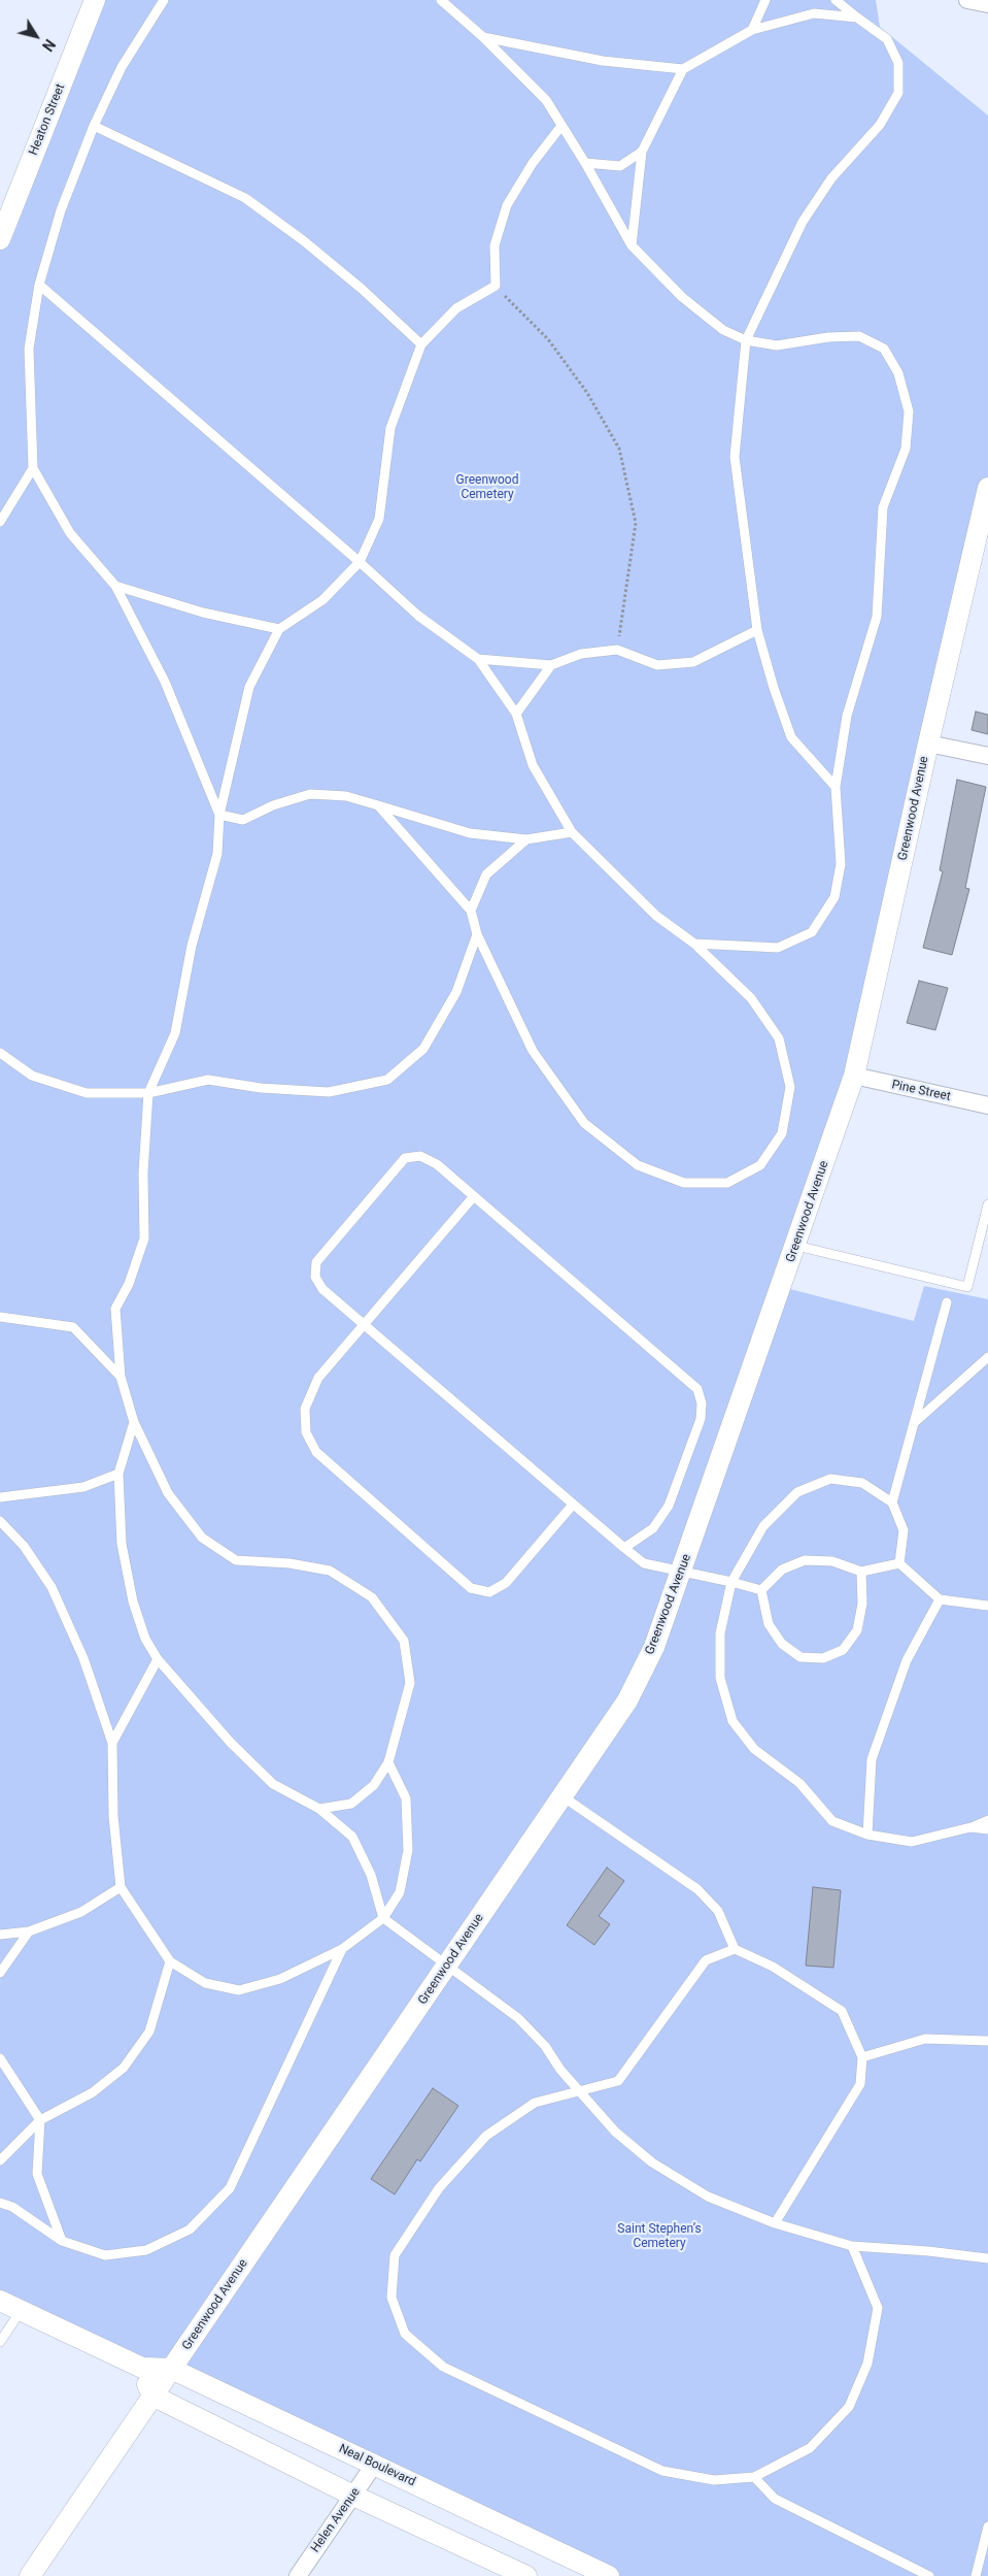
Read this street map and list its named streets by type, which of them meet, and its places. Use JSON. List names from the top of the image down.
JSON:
{
  "streets": {
    "street": [
      "Heaton Street",
      "Greenwood Avenue",
      "Pine Street",
      "Neal Boulevard",
      "Helen Avenue"
    ]
  },
  "crossings": [
    ["Greenwood Avenue", "Pine Street"],
    ["Greenwood Avenue", "Neal Boulevard"],
    ["Neal Boulevard", "Helen Avenue"]
  ],
  "parks": ["Greenwood Cemetery", "Saint Stephen’s Cemetery"],
  "north": "bottom right"
}
